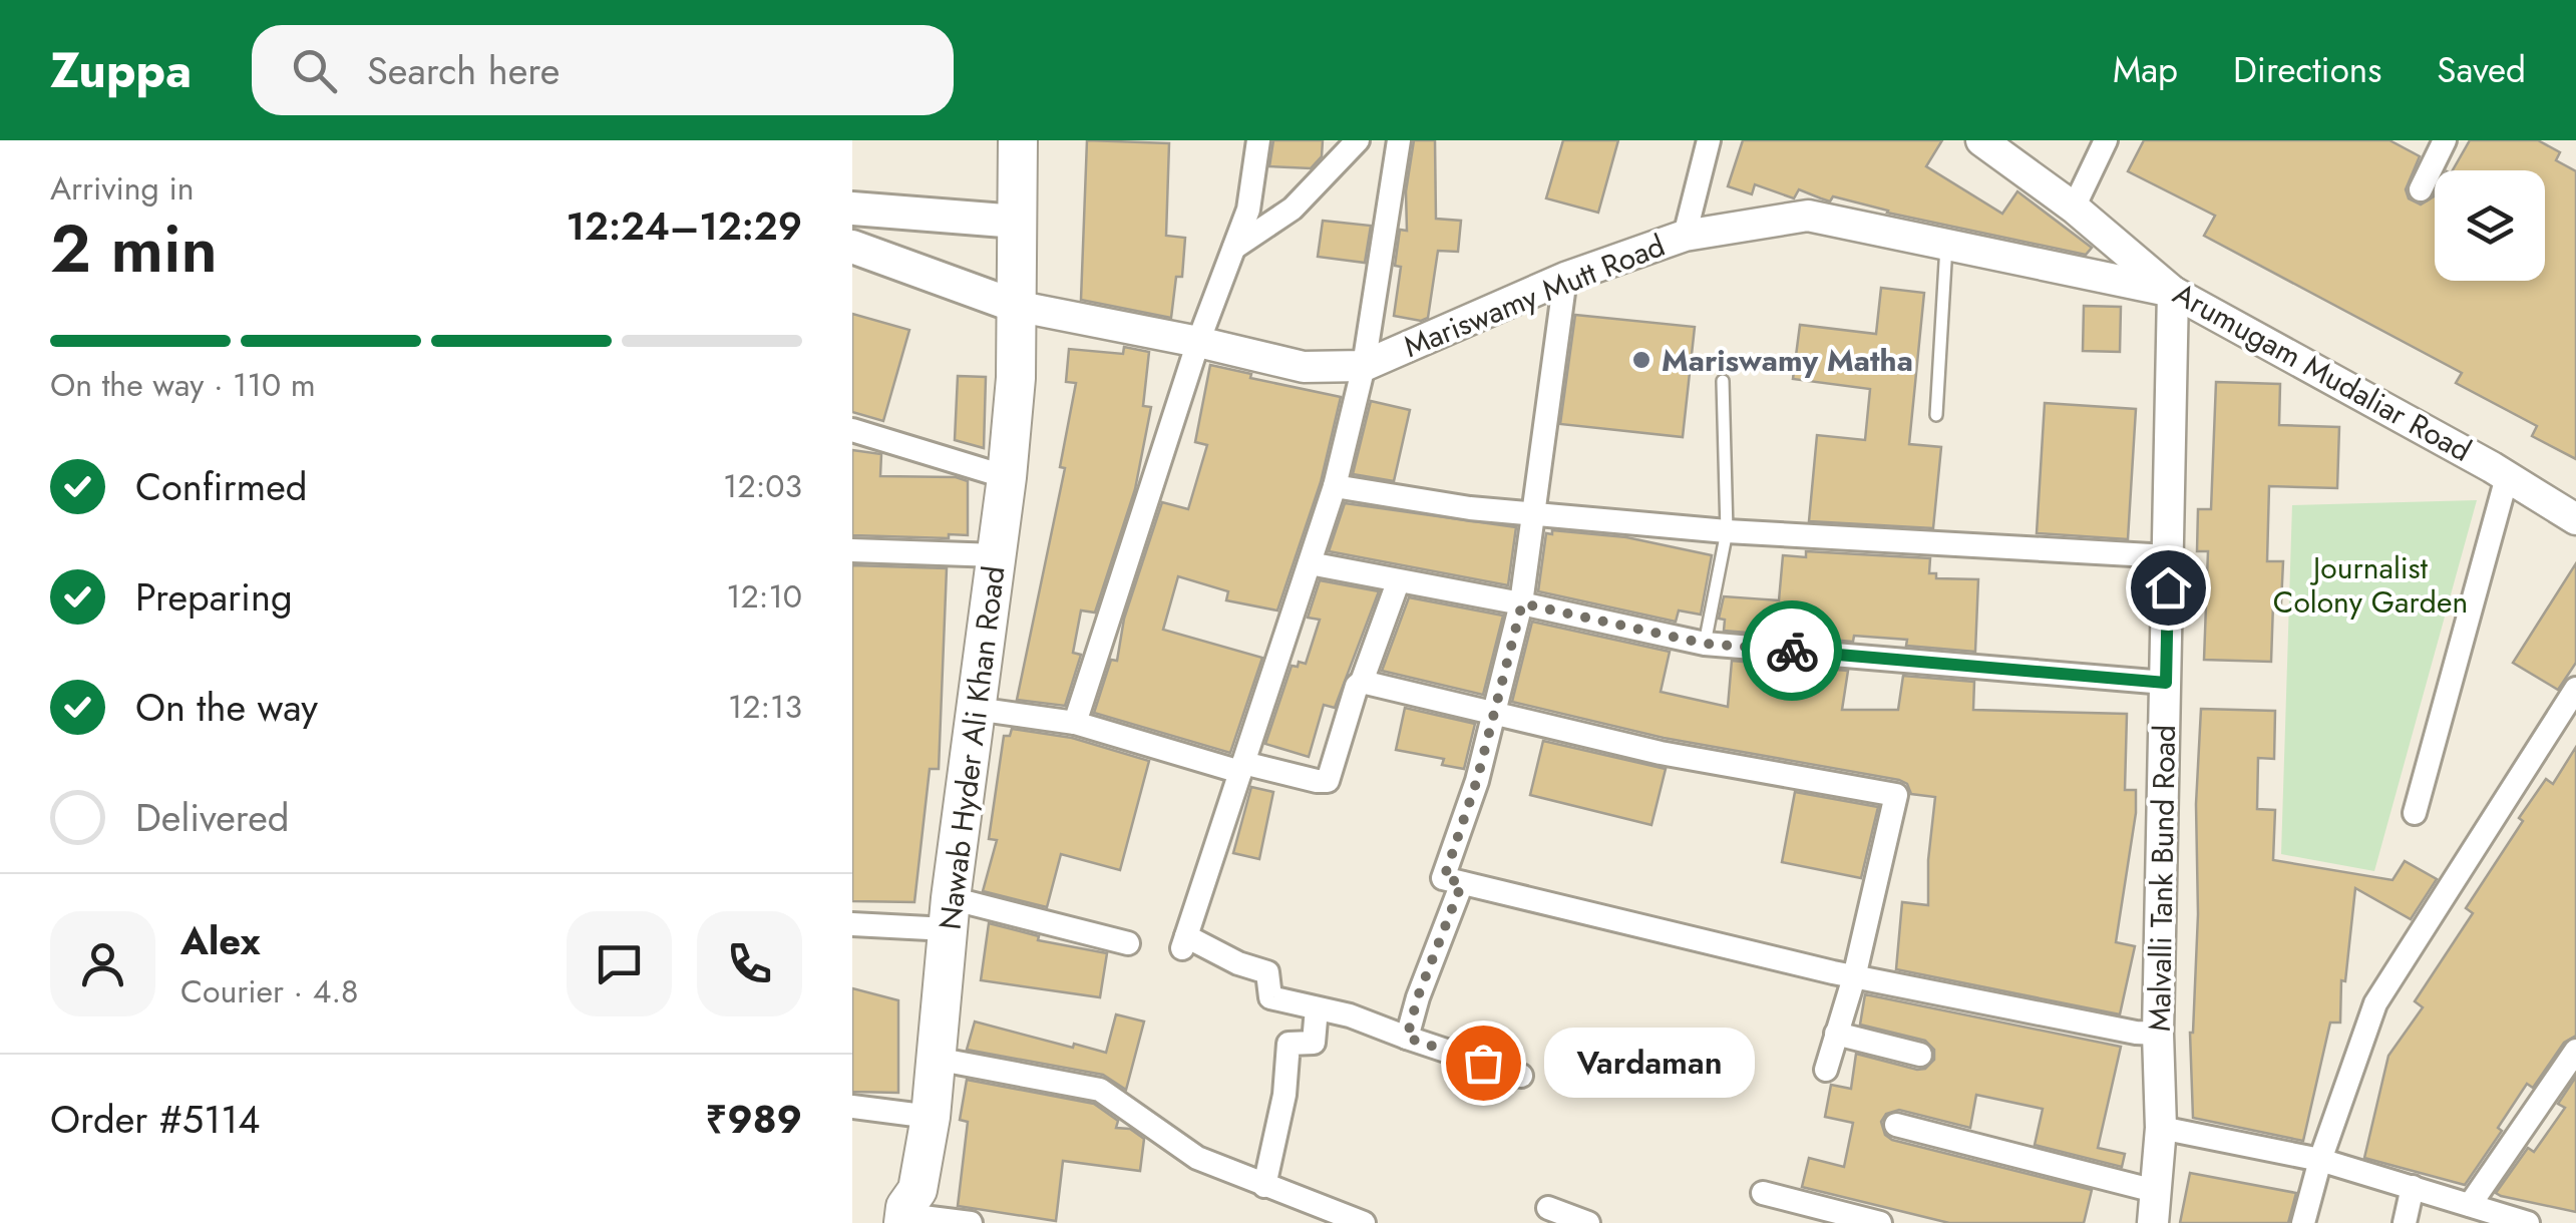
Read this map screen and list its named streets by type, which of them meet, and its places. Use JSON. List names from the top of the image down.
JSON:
{
  "streets": {
    "main road": ["Nawab Hyder Ali Khan Road"],
    "street": ["Mariswamy Mutt Road", "Arumugam Mudaliar Road", "Malvalli Tank Bund Road"]
  },
  "crossings": [
    ["Mariswamy Mutt Road", "Arumugam Mudaliar Road"],
    ["Mariswamy Mutt Road", "Nawab Hyder Ali Khan Road"],
    ["Mariswamy Mutt Road", "Malvalli Tank Bund Road"],
    ["Arumugam Mudaliar Road", "Malvalli Tank Bund Road"]
  ],
  "parks": ["Journalist Colony Garden"],
  "places": ["Mariswamy Matha", "Vardaman"],
  "page": {
    "header": "Zuppa",
    "search": "Search here",
    "nav": ["Map", "Directions", "Saved"],
    "heading": ["2 min", "Arriving in", "12:24–12:29"],
    "panel": [
      "Alex",
      "Courier · 4.8",
      "Order #5114",
      "₹989"
    ],
    "bar": "On the way · 110 m",
    "list": [
      ["Confirmed", "12:03"],
      ["Preparing", "12:10"],
      ["On the way", "12:13"],
      "Delivered"
    ],
    "bubble": "Vardaman"
  }
}
